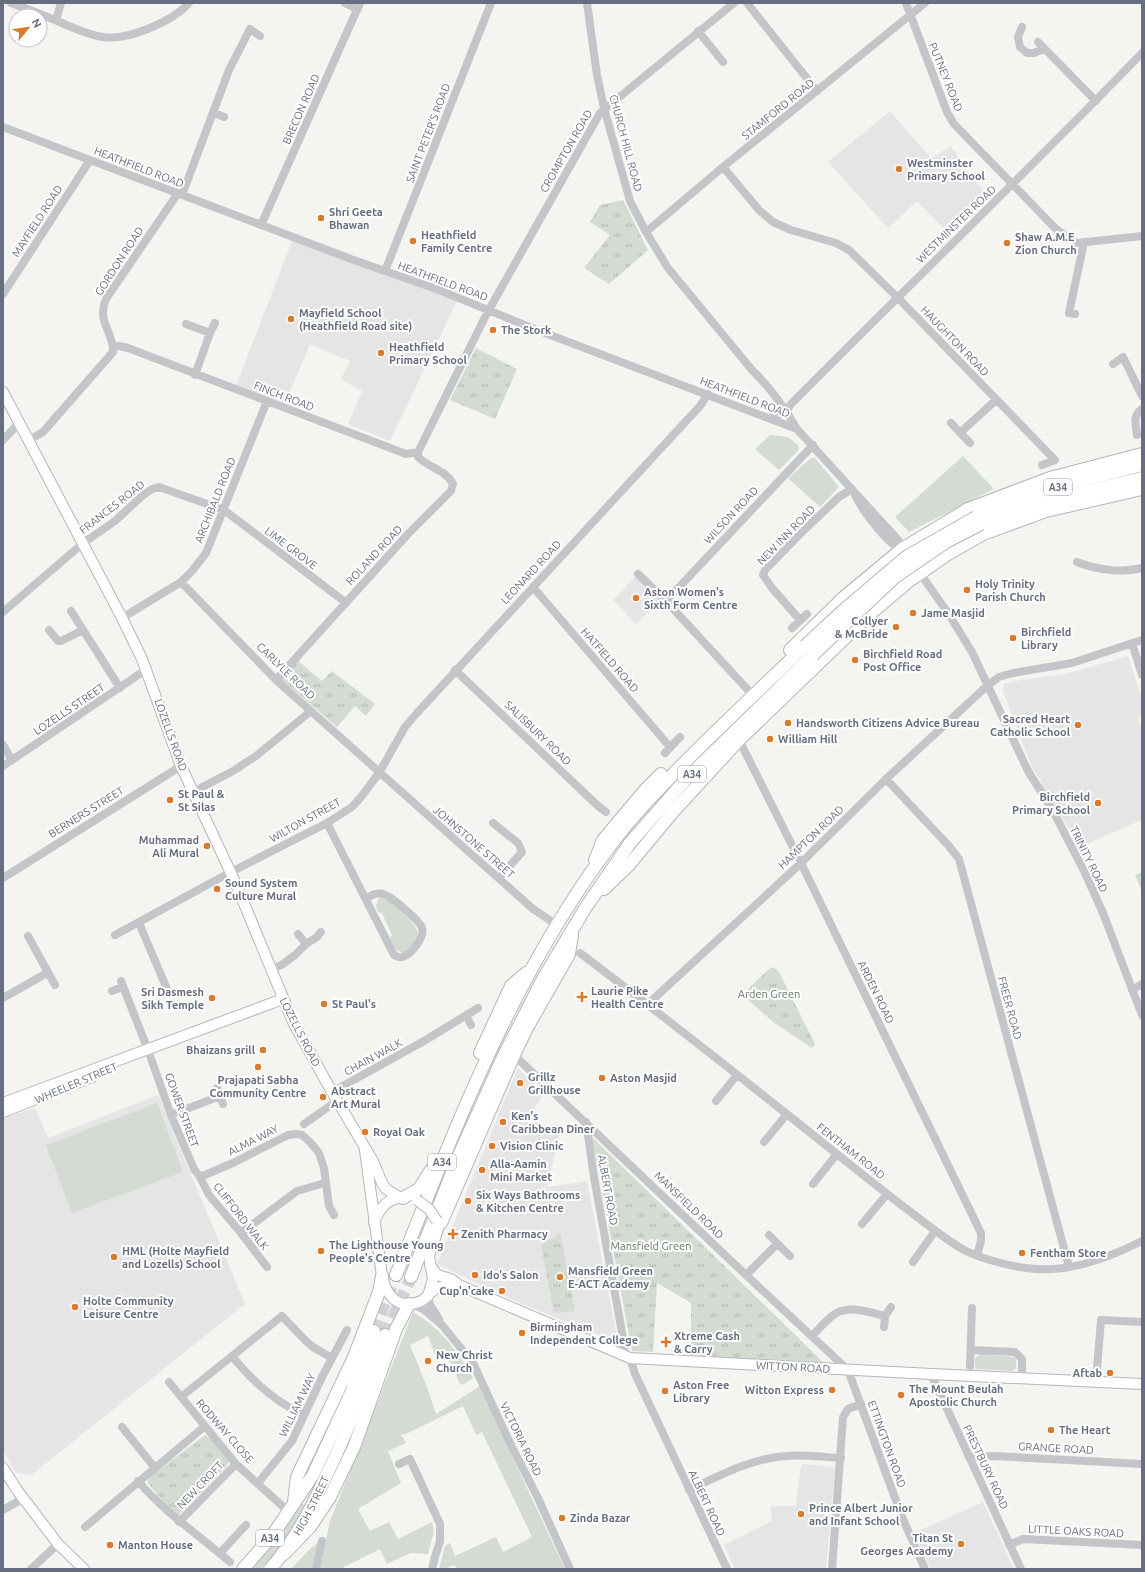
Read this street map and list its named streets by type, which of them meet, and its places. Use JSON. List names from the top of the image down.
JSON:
{
  "streets": {
    "highway": ["A34", "HIGH STREET"],
    "main road": ["LOZELLS ROAD", "WHEELER STREET", "WITTON ROAD"],
    "street": [
      "PUTNEY ROAD",
      "BRECON ROAD",
      "STAMFORD ROAD",
      "SAINT PETER'S ROAD",
      "CHURCH HILL ROAD",
      "CROMPTON ROAD",
      "HEATHFIELD ROAD",
      "MAYFIELD ROAD",
      "WESTMINSTER ROAD",
      "GORDON ROAD",
      "HAUGHTON ROAD",
      "FINCH ROAD",
      "ARCHIBALD ROAD",
      "FRANCES ROAD",
      "WILSON ROAD",
      "NEW INN ROAD",
      "LIME GROVE",
      "ROLAND ROAD",
      "LEONARD ROAD",
      "HATFIELD ROAD",
      "CARLYLE ROAD",
      "LOZELLS STREET",
      "SALISBURY ROAD",
      "BERNERS STREET",
      "WILTON STREET",
      "HAMPTON ROAD",
      "JOHNSTONE STREET",
      "TRINITY ROAD",
      "ARDEN ROAD",
      "FREER ROAD",
      "CHAIN WALK",
      "GOWER STREET",
      "ALMA WAY",
      "FENTHAM ROAD",
      "ALBERT ROAD",
      "MANSFIELD ROAD",
      "CLIFFORD WALK",
      "WILLIAM WAY",
      "RODWAY CLOSE",
      "VICTORIA ROAD",
      "ETTINGTON ROAD",
      "GRANGE ROAD",
      "PRESTBURY ROAD",
      "NEW CROFT",
      "LITTLE OAKS ROAD"
    ]
  },
  "crossings": [
    ["PUTNEY ROAD", "STAMFORD ROAD"],
    ["PUTNEY ROAD", "WESTMINSTER ROAD"],
    ["BRECON ROAD", "HEATHFIELD ROAD"],
    ["STAMFORD ROAD", "CHURCH HILL ROAD"],
    ["STAMFORD ROAD", "HAUGHTON ROAD"],
    ["SAINT PETER'S ROAD", "HEATHFIELD ROAD"],
    ["CHURCH HILL ROAD", "CROMPTON ROAD"],
    ["CHURCH HILL ROAD", "WESTMINSTER ROAD"],
    ["CROMPTON ROAD", "HEATHFIELD ROAD"],
    ["HEATHFIELD ROAD", "MAYFIELD ROAD"],
    ["HEATHFIELD ROAD", "WESTMINSTER ROAD"],
    ["HEATHFIELD ROAD", "GORDON ROAD"],
    ["HEATHFIELD ROAD", "WILSON ROAD"],
    ["HEATHFIELD ROAD", "NEW INN ROAD"],
    ["HEATHFIELD ROAD", "LEONARD ROAD"],
    ["HEATHFIELD ROAD", "TRINITY ROAD"],
    ["WESTMINSTER ROAD", "HAUGHTON ROAD"],
    ["GORDON ROAD", "FINCH ROAD"],
    ["FINCH ROAD", "ARCHIBALD ROAD"],
    ["FINCH ROAD", "ROLAND ROAD"],
    ["A34", "JOHNSTONE STREET"],
    ["ARCHIBALD ROAD", "FRANCES ROAD"],
    ["ARCHIBALD ROAD", "LIME GROVE"],
    ["ARCHIBALD ROAD", "CARLYLE ROAD"],
    ["ARCHIBALD ROAD", "LOZELLS ROAD"],
    ["FRANCES ROAD", "LIME GROVE"],
    ["FRANCES ROAD", "LOZELLS ROAD"],
    ["LIME GROVE", "ROLAND ROAD"],
    ["ROLAND ROAD", "CARLYLE ROAD"],
    ["LEONARD ROAD", "HATFIELD ROAD"],
    ["LEONARD ROAD", "CARLYLE ROAD"],
    ["LEONARD ROAD", "SALISBURY ROAD"],
    ["LEONARD ROAD", "WILTON STREET"],
    ["LEONARD ROAD", "JOHNSTONE STREET"],
    ["CARLYLE ROAD", "WILTON STREET"],
    ["CARLYLE ROAD", "JOHNSTONE STREET"],
    ["LOZELLS STREET", "LOZELLS ROAD"],
    ["LOZELLS ROAD", "BERNERS STREET"],
    ["LOZELLS ROAD", "WILTON STREET"],
    ["LOZELLS ROAD", "CHAIN WALK"],
    ["LOZELLS ROAD", "WHEELER STREET"],
    ["LOZELLS ROAD", "VICTORIA ROAD"],
    ["WILTON STREET", "JOHNSTONE STREET"],
    ["HAMPTON ROAD", "TRINITY ROAD"],
    ["HAMPTON ROAD", "ARDEN ROAD"],
    ["HAMPTON ROAD", "FREER ROAD"],
    ["HAMPTON ROAD", "FENTHAM ROAD"],
    ["ARDEN ROAD", "FENTHAM ROAD"],
    ["FREER ROAD", "FENTHAM ROAD"],
    ["WHEELER STREET", "GOWER STREET"],
    ["GOWER STREET", "ALMA WAY"],
    ["GOWER STREET", "CLIFFORD WALK"],
    ["ALMA WAY", "CLIFFORD WALK"],
    ["ALBERT ROAD", "MANSFIELD ROAD"],
    ["ALBERT ROAD", "WITTON ROAD"],
    ["MANSFIELD ROAD", "WITTON ROAD"],
    ["MANSFIELD ROAD", "ETTINGTON ROAD"],
    ["WITTON ROAD", "ETTINGTON ROAD"],
    ["WITTON ROAD", "PRESTBURY ROAD"],
    ["WILLIAM WAY", "RODWAY CLOSE"],
    ["RODWAY CLOSE", "NEW CROFT"],
    ["RODWAY CLOSE", "HIGH STREET"],
    ["GRANGE ROAD", "PRESTBURY ROAD"],
    ["PRESTBURY ROAD", "LITTLE OAKS ROAD"]
  ],
  "parks": ["Arden Green", "Mansfield Green"],
  "places": {
    "other": [
      "Westminster Primary School",
      "Shri Geeta Bhawan",
      "Heathfield Family Centre",
      "Shaw A.M.E Zion Church",
      "Mayfield School (Heathfield Road site)",
      "The Stork",
      "Heathfield Primary School",
      "Holy Trinity Parish Church",
      "Aston Women's Sixth Form Centre",
      "Jame Masjid",
      "Collyer & McBride",
      "Birchfield Library",
      "Birchfield Road Post Office",
      "Handsworth Citizens Advice Bureau",
      "Sacred Heart Catholic School",
      "William Hill",
      "St Paul & St Silas",
      "Birchfield Primary School",
      "Muhammad Ali Mural",
      "Sound System Culture Mural",
      "Sri Dasmesh Sikh Temple",
      "St Paul's",
      "Bhaizans grill",
      "Prajapati Sabha Community Centre",
      "Aston Masjid",
      "Grillz Grillhouse",
      "Abstract Art Mural",
      "Ken's Caribbean Diner",
      "Royal Oak",
      "Vision Clinic",
      "Alla-Aamin Mini Market",
      "Six Ways Bathrooms & Kitchen Centre",
      "The Lighthouse Young People's Centre",
      "Fentham Store",
      "HML (Holte Mayfield and Lozells) School",
      "Ido's Salon",
      "Mansfield Green E-ACT Academy",
      "Cup'n'cake",
      "Holte Community Leisure Centre",
      "Birmingham Independent College",
      "New Christ Church",
      "Aftab",
      "Witton Express",
      "Aston Free Library",
      "The Mount Beulah Apostolic Church",
      "The Heart",
      "Prince Albert Junior and Infant School",
      "Zinda Bazar",
      "Titan St Georges Academy",
      "Manton House"
    ],
    "health": ["Laurie Pike Health Centre", "Zenith Pharmacy", "Xtreme Cash & Carry"]
  },
  "north": "top right"
}
